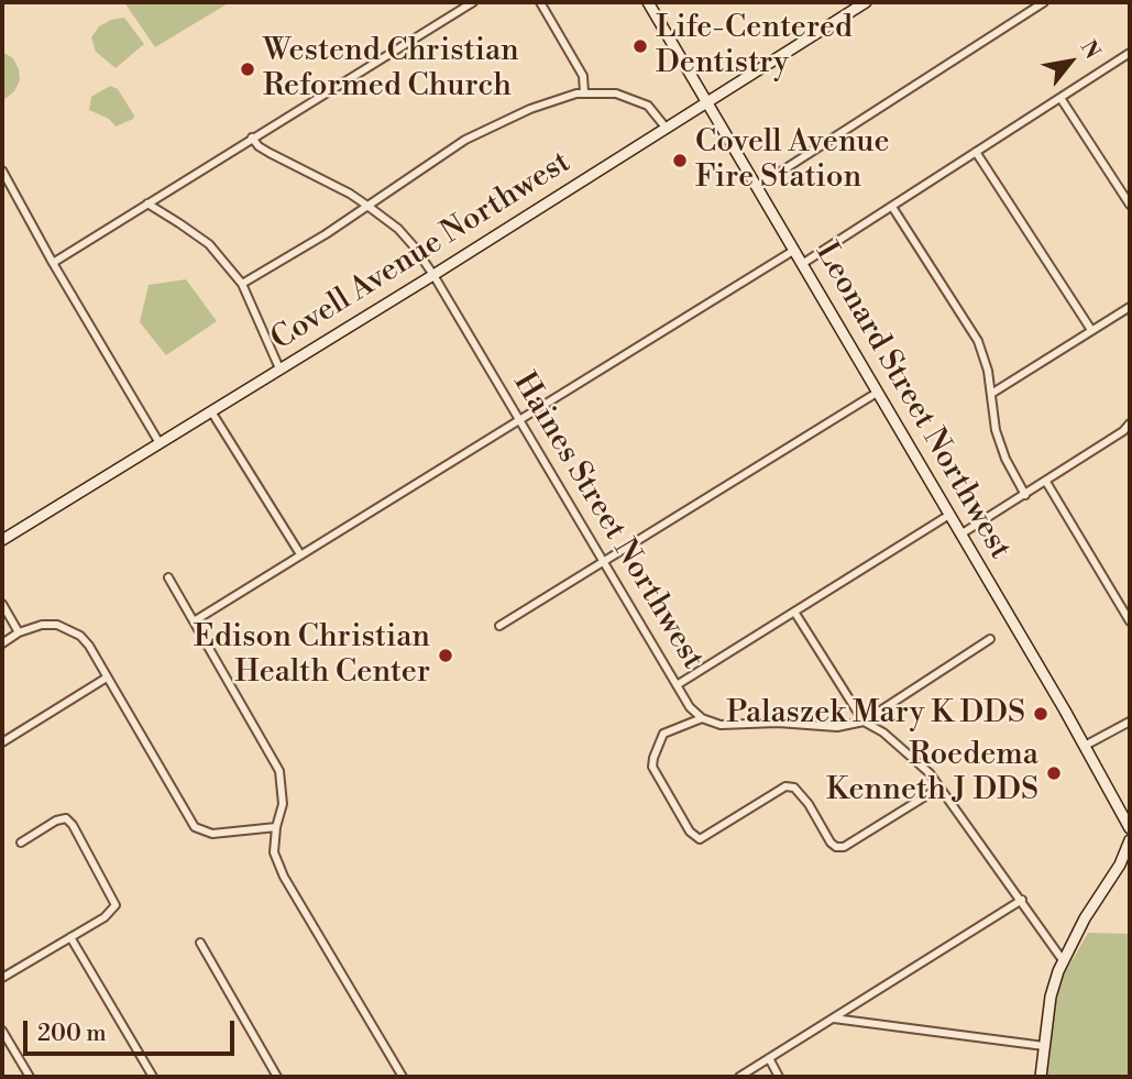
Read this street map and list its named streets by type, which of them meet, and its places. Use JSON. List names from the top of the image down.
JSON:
{
  "streets": {
    "main road": ["Covell Avenue Northwest", "Leonard Street Northwest"],
    "street": ["Haines Street Northwest"]
  },
  "crossings": [
    ["Covell Avenue Northwest", "Leonard Street Northwest"],
    ["Covell Avenue Northwest", "Haines Street Northwest"]
  ],
  "places": [
    "Life-Centered Dentistry",
    "Westend Christian Reformed Church",
    "Covell Avenue Fire Station",
    "Edison Christian Health Center",
    "Palaszek Mary K DDS",
    "Roedema Kenneth J DDS"
  ],
  "scale_bar": "200 m",
  "north": "top right"
}
